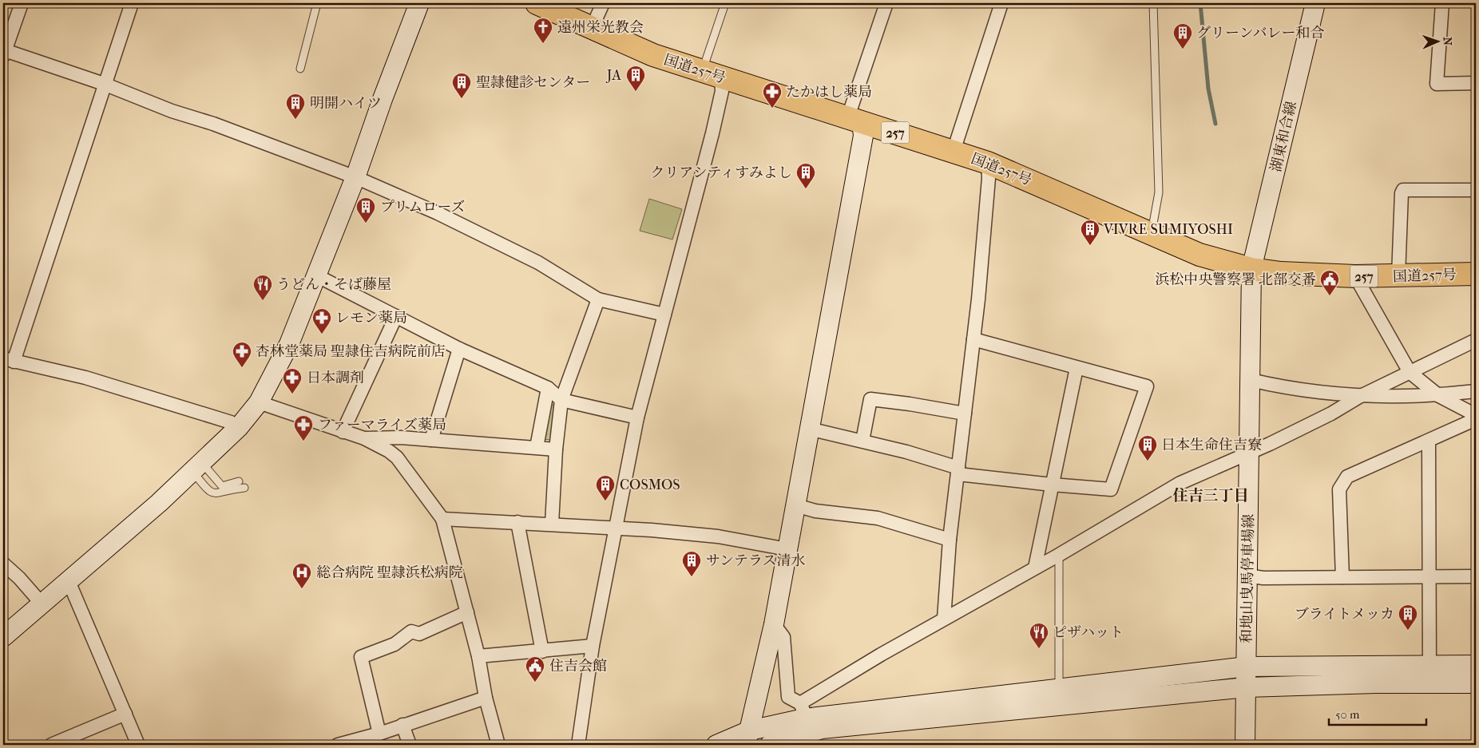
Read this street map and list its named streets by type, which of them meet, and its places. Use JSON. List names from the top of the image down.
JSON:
{
  "streets": {
    "highway": ["国道257号", "257"],
    "street": ["湖東和合線", "和地山曳馬停車場線"]
  },
  "crossings": [
    ["国道257号", "湖東和合線"],
    ["国道257号", "和地山曳馬停車場線"],
    ["湖東和合線", "和地山曳馬停車場線"]
  ],
  "districts": ["住吉三丁目"],
  "places": {
    "church": ["遠州栄光教会"],
    "building": [
      "グリーンバレー和合",
      "JA",
      "聖隷健診センター",
      "明開ハイツ",
      "クリアシティすみよし",
      "プリムローズ",
      "VIVRE SUMIYOSHI",
      "日本生命住吉寮",
      "COSMOS",
      "サンテラス清水",
      "ブライトメッカ"
    ],
    "pharmacy": [
      "たかはし薬局",
      "レモン薬局",
      "杏林堂薬局 聖隷住吉病院前店",
      "日本調剤",
      "ファーマライズ薬局"
    ],
    "public building": ["浜松中央警察署 北部交番", "住吉会館"],
    "restaurant": ["うどん・そば藤屋", "ピザハット"],
    "hospital": ["総合病院 聖隷浜松病院"]
  },
  "scale_bar": "50 m",
  "north": "right"
}
